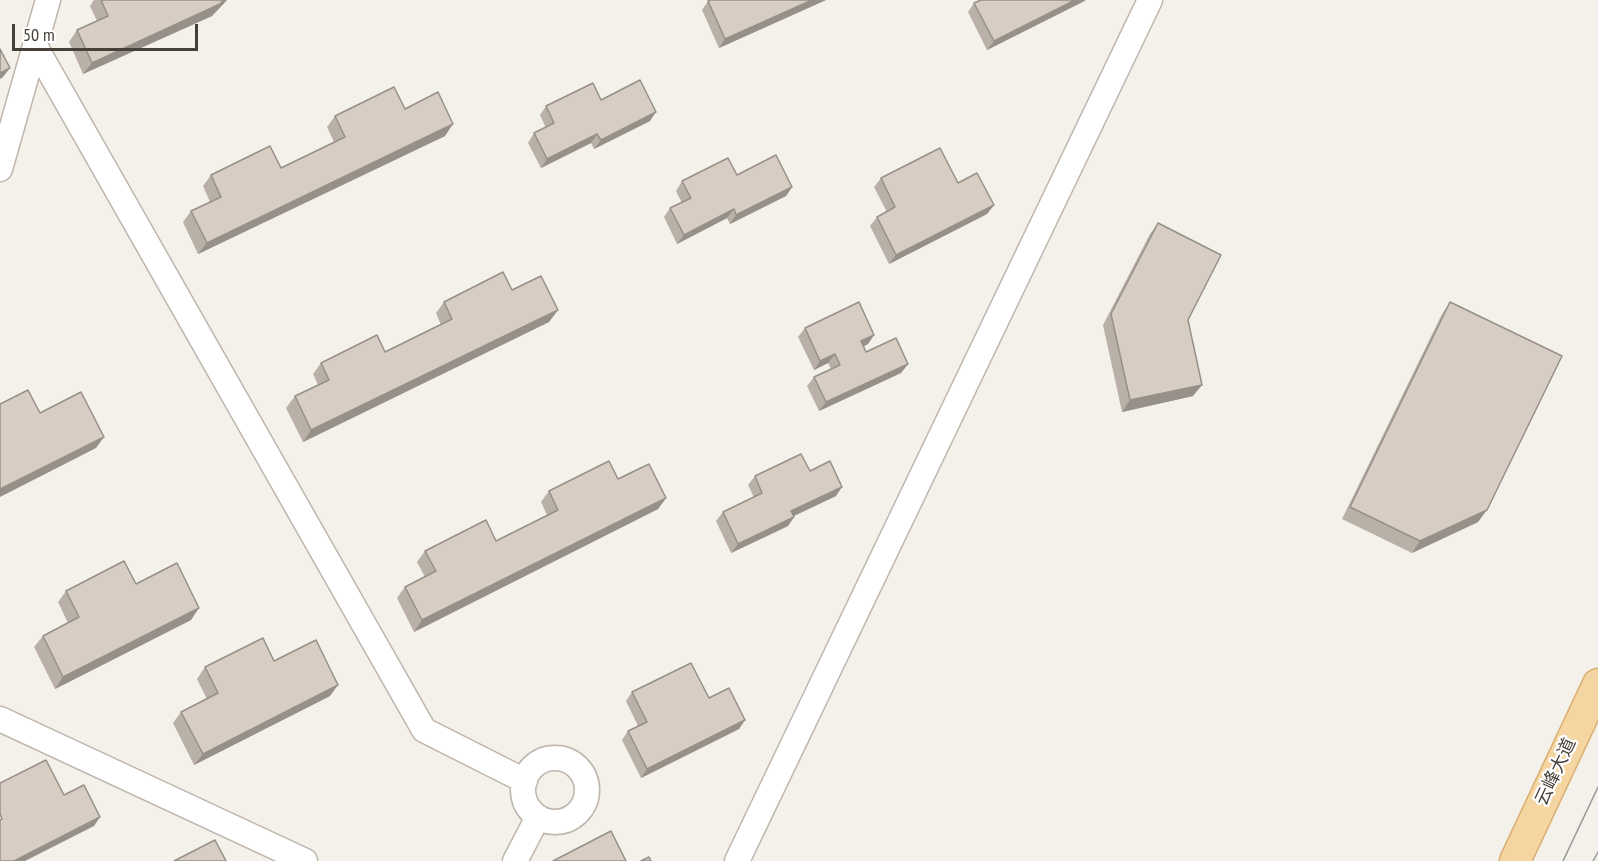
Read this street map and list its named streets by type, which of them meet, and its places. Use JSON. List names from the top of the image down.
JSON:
{
  "streets": {
    "main road": ["云峰大道"]
  },
  "scale_bar": "50 m"
}
